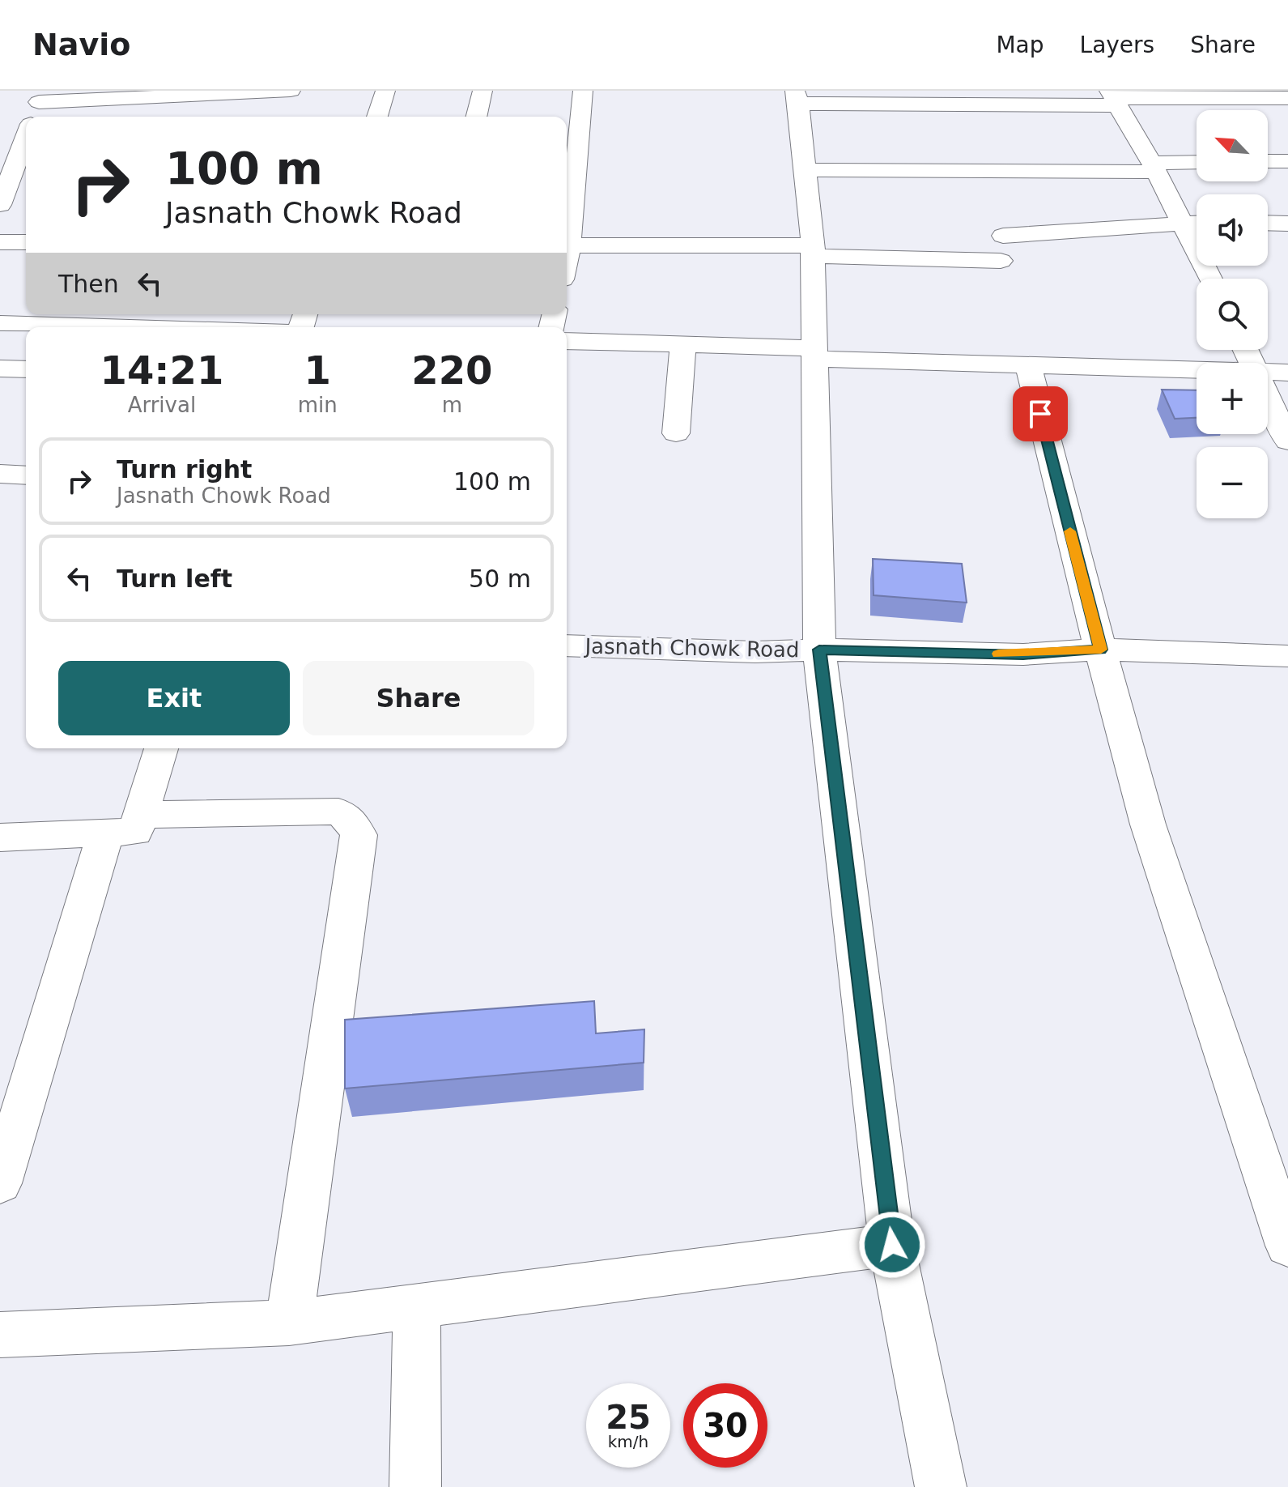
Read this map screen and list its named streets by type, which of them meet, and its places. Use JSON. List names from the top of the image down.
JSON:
{
  "streets": {
    "street": ["Jasnath Chowk Road"]
  },
  "north": "top left",
  "page": {
    "header": "Navio",
    "nav": ["Map", "Layers", "Share"],
    "map_buttons": ["+", "−"],
    "turn": ["100 m", "Jasnath Chowk Road"],
    "then": "Then",
    "eta": [
      "14:21",
      "Arrival",
      "1",
      "min",
      "220",
      "m"
    ],
    "list": [
      {
        "name": "Turn right",
        "note": "Jasnath Chowk Road",
        "value": "100 m"
      },
      {
        "name": "Turn left",
        "value": "50 m"
      }
    ],
    "buttons": ["Exit", "Share"],
    "speed": "25 km/h",
    "limit": "30"
  }
}
